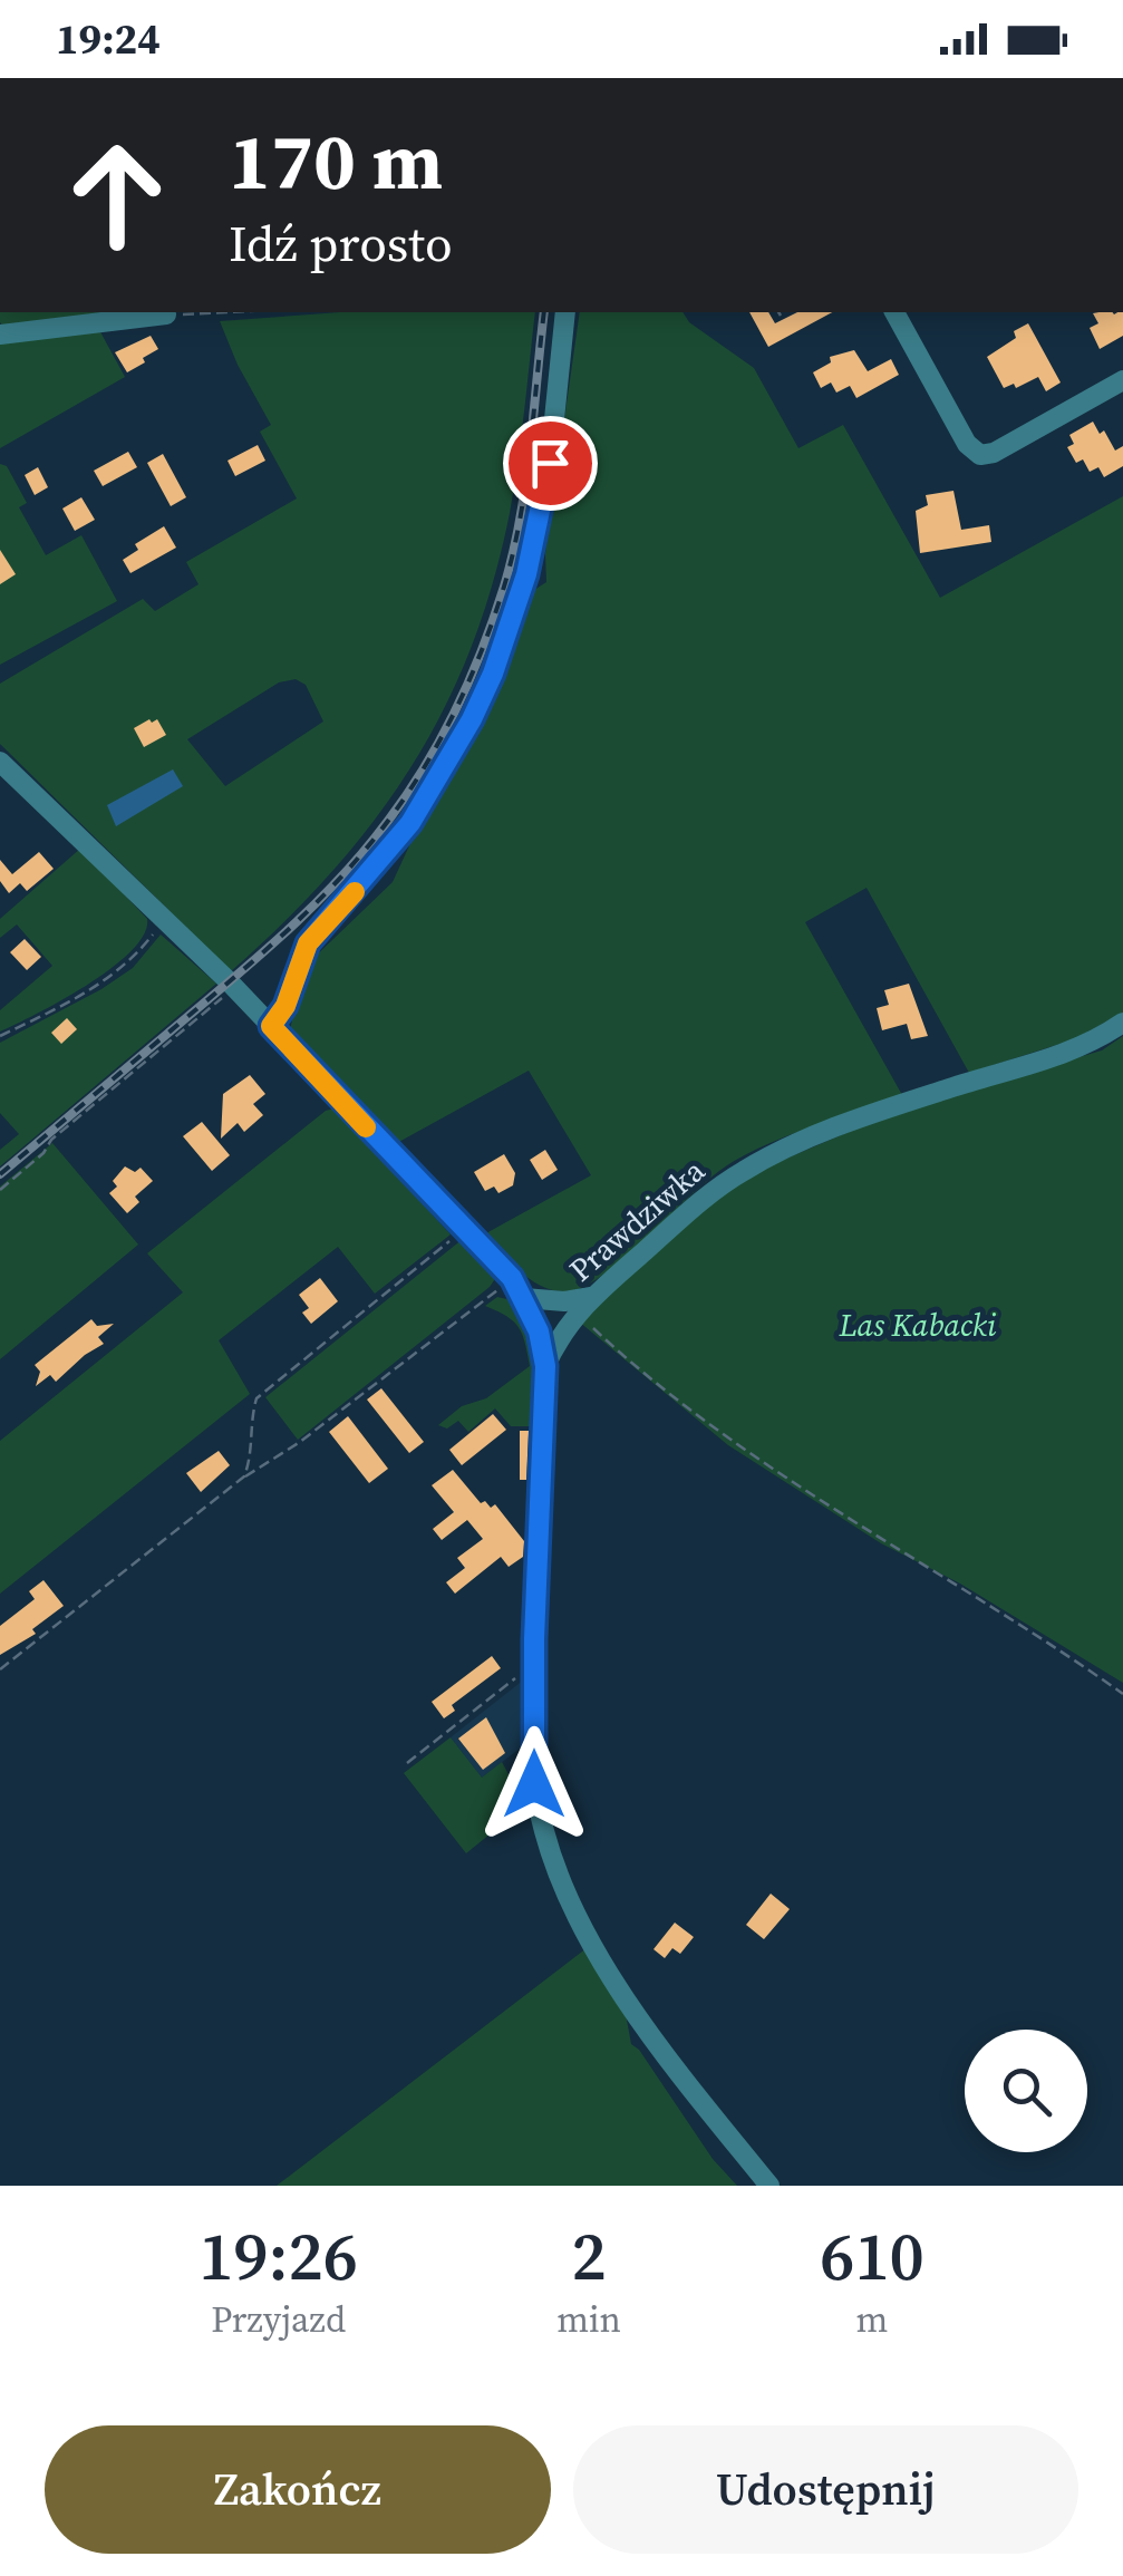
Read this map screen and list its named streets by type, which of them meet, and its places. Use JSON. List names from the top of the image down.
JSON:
{
  "streets": {
    "street": ["Prawdziwka"]
  },
  "parks": ["Las Kabacki"],
  "page": {
    "status": "19:24",
    "turn": ["170 m", "Idź prosto"],
    "eta": [
      "19:26",
      "Przyjazd",
      "2",
      "min",
      "610",
      "m"
    ],
    "buttons": ["Zakończ", "Udostępnij"]
  }
}
